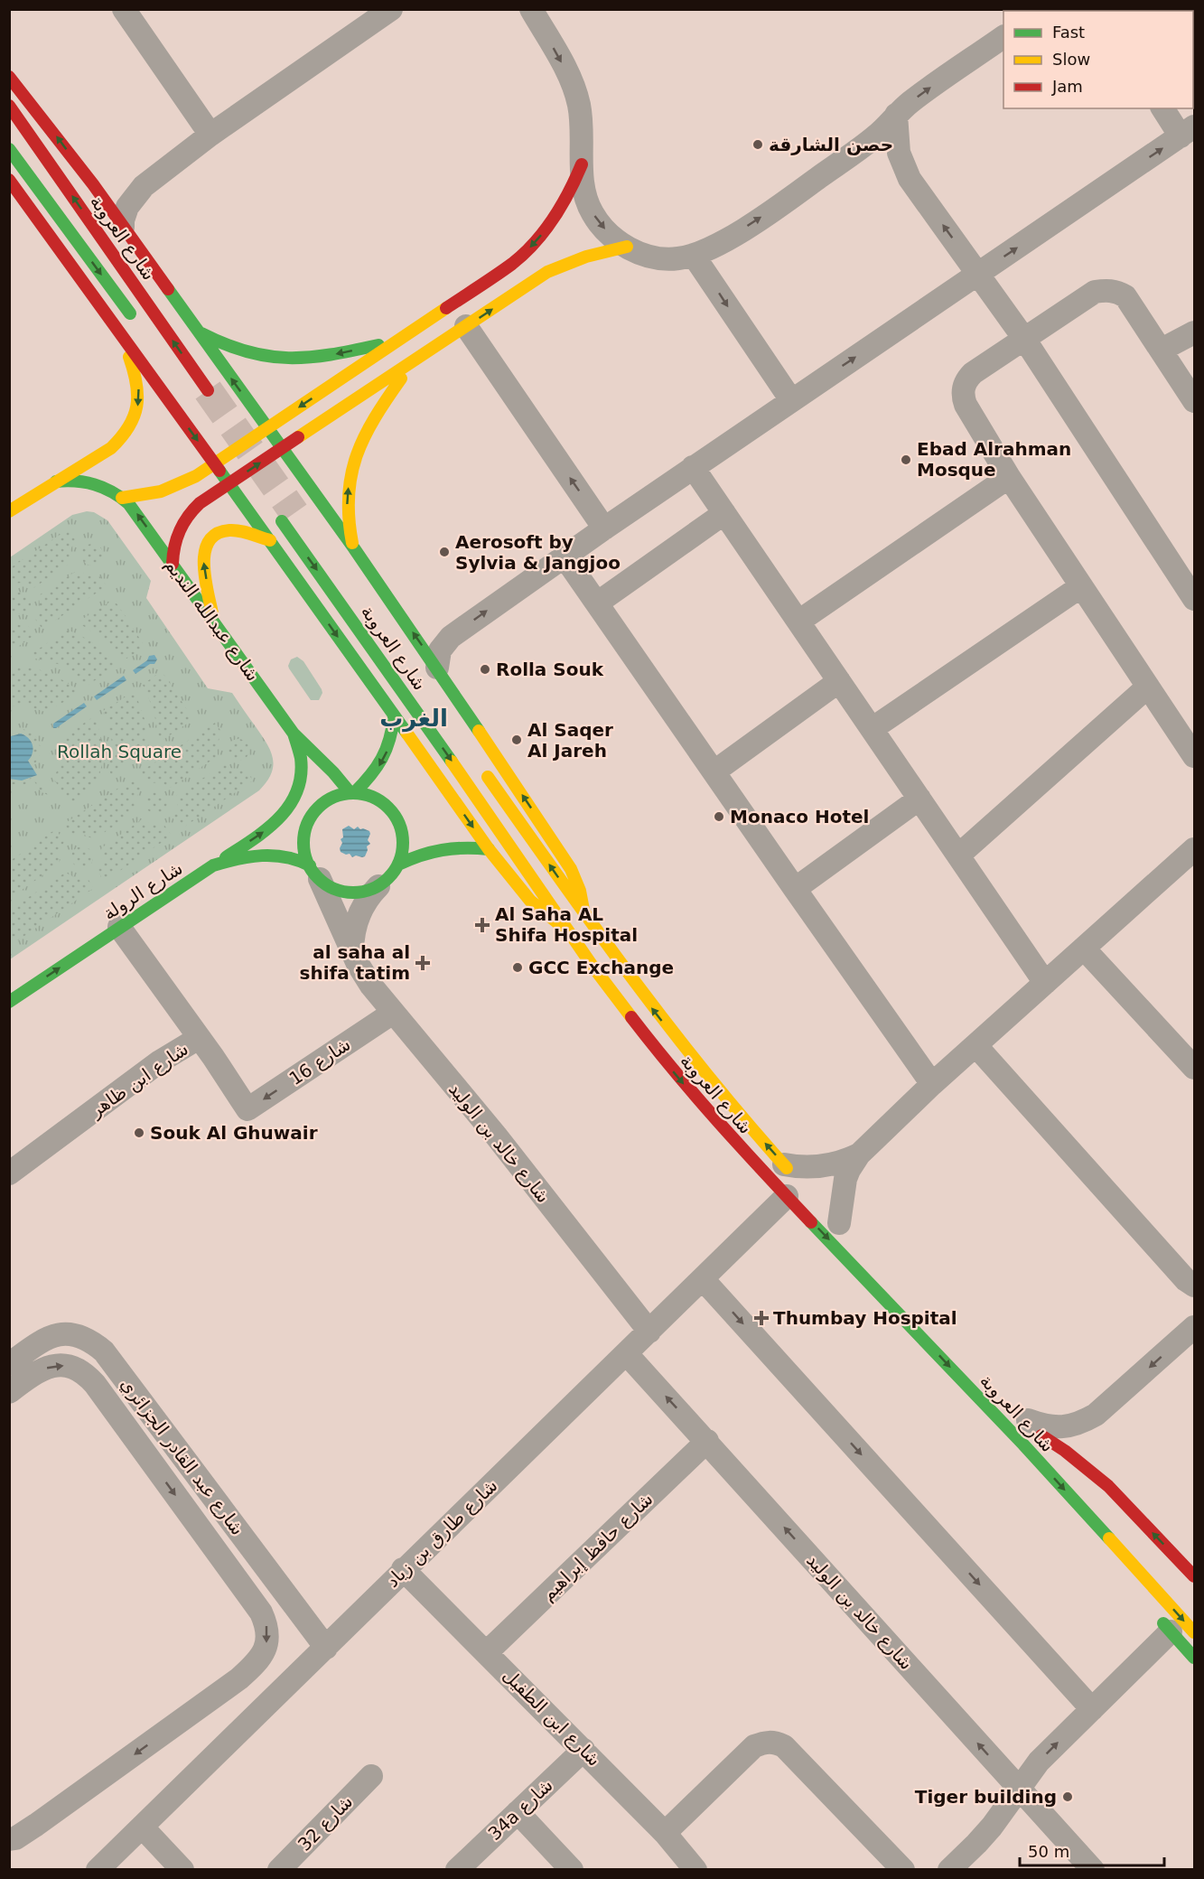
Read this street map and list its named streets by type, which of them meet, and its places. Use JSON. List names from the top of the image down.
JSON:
{
  "streets": {
    "street": [
      "شارع العروبة",
      "شارع عبدالله النديم",
      "شارع الرولة",
      "شارع 16",
      "شارع ابن ظاهر",
      "شارع خالد بن الوليد",
      "شارع عبد القادر الجزائري",
      "شارع طارق بن زياد",
      "شارع حافظ إبراهيم",
      "شارع ابن الطفيل",
      "34a شارع",
      "شارع 32"
    ]
  },
  "crossings": [
    ["شارع العروبة", "شارع طارق بن زياد"],
    ["شارع عبدالله النديم", "شارع الرولة"],
    ["شارع عبدالله النديم", "شارع خالد بن الوليد"],
    ["شارع الرولة", "شارع خالد بن الوليد"],
    ["شارع 16", "شارع ابن ظاهر"],
    ["شارع 16", "شارع خالد بن الوليد"],
    ["شارع خالد بن الوليد", "شارع طارق بن زياد"],
    ["شارع خالد بن الوليد", "شارع حافظ إبراهيم"],
    ["شارع عبد القادر الجزائري", "شارع طارق بن زياد"],
    ["شارع طارق بن زياد", "شارع ابن الطفيل"],
    ["شارع حافظ إبراهيم", "شارع ابن الطفيل"],
    ["شارع ابن الطفيل", "34a شارع"]
  ],
  "one_way": ["شارع الرولة", "شارع 16"],
  "districts": ["الغرب"],
  "parks": ["Rollah Square"],
  "places": {
    "other": [
      "حصن الشارقة",
      "Ebad Alrahman Mosque",
      "Aerosoft by Sylvia & Jangjoo",
      "Rolla Souk",
      "Al Saqer Al Jareh",
      "Monaco Hotel",
      "GCC Exchange",
      "Souk Al Ghuwair",
      "Tiger building"
    ],
    "health": ["Al Saha AL Shifa Hospital", "al saha al shifa tatim", "Thumbay Hospital"]
  },
  "legend": ["Fast", "Slow", "Jam"],
  "scale_bar": "50 m"
}
